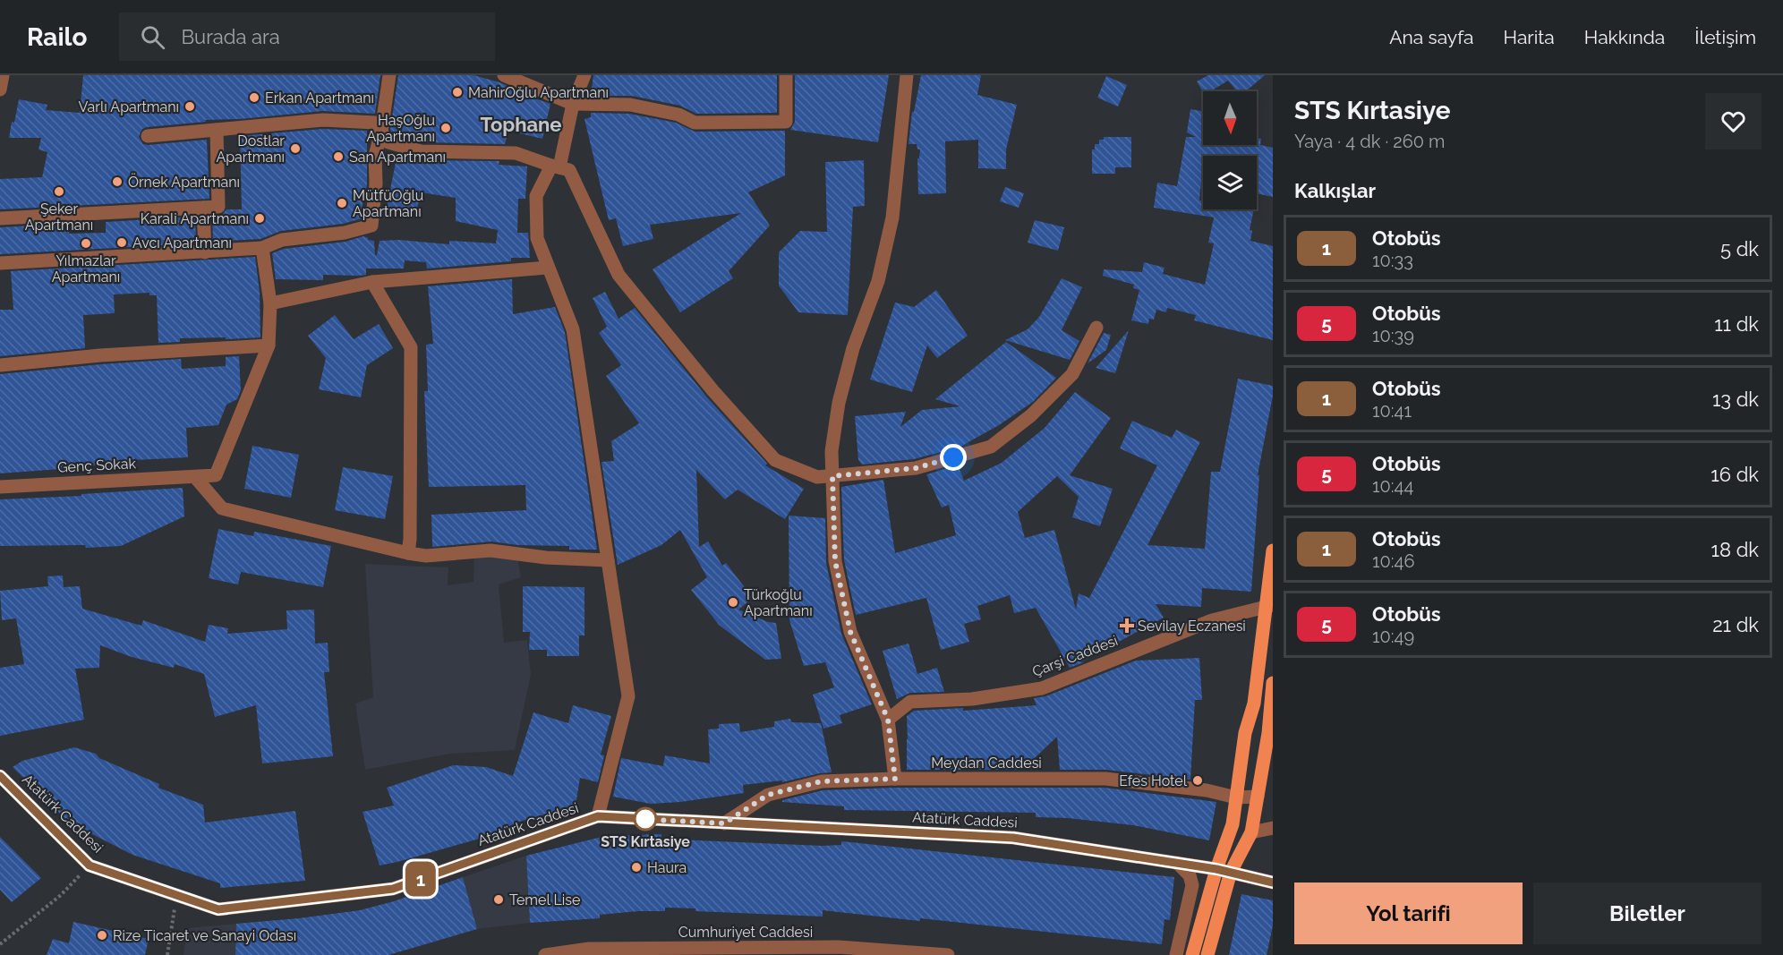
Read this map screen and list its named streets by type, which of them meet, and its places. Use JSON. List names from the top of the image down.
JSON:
{
  "streets": {
    "street": [
      "Genç Sokak",
      "Çarşi Caddesi",
      "Meydan Caddesi",
      "Atatürk Caddesi",
      "Cumhuriyet Caddesi"
    ]
  },
  "crossings": [
    ["Meydan Caddesi", "Atatürk Caddesi"]
  ],
  "districts": ["Tophane"],
  "places": {
    "other": [
      "MahirOğlu Apartmanı",
      "Erkan Apartmanı",
      "Varlı Apartmanı",
      "HaşOğlu Apartmanı",
      "Dostlar Apartmanı",
      "San Apartmanı",
      "Örnek Apartmanı",
      "Şeker Apartmanı",
      "MütfüOğlu Apartmanı",
      "Karali Apartmanı",
      "Avcı Apartmanı",
      "Yılmazlar Apartmanı",
      "Türkoğlu Apartmanı",
      "Efes Hotel",
      "STS Kırtasiye",
      "Haura",
      "Temel Lise",
      "Rize Ticaret ve Sanayi Odası"
    ],
    "health": ["Sevilay Eczanesi"]
  },
  "lines": ["bus line 1"],
  "north": "bottom",
  "page": {
    "header": "Railo",
    "search": "Burada ara",
    "nav": [
      "Ana sayfa",
      "Harita",
      "Hakkında",
      "İletişim"
    ],
    "on_map": "1",
    "heading": [
      ["STS Kırtasiye", "Yaya · 4 dk · 260 m"],
      "Kalkışlar"
    ],
    "list": [
      {
        "mark": "1",
        "name": "Otobüs",
        "note": "10:33",
        "value": "5 dk"
      },
      {
        "mark": "5",
        "name": "Otobüs",
        "note": "10:39",
        "value": "11 dk"
      },
      {
        "mark": "1",
        "name": "Otobüs",
        "note": "10:41",
        "value": "13 dk"
      },
      {
        "mark": "5",
        "name": "Otobüs",
        "note": "10:44",
        "value": "16 dk"
      },
      {
        "mark": "1",
        "name": "Otobüs",
        "note": "10:46",
        "value": "18 dk"
      },
      {
        "mark": "5",
        "name": "Otobüs",
        "note": "10:49",
        "value": "21 dk"
      }
    ],
    "buttons": ["Yol tarifi", "Biletler"]
  }
}
